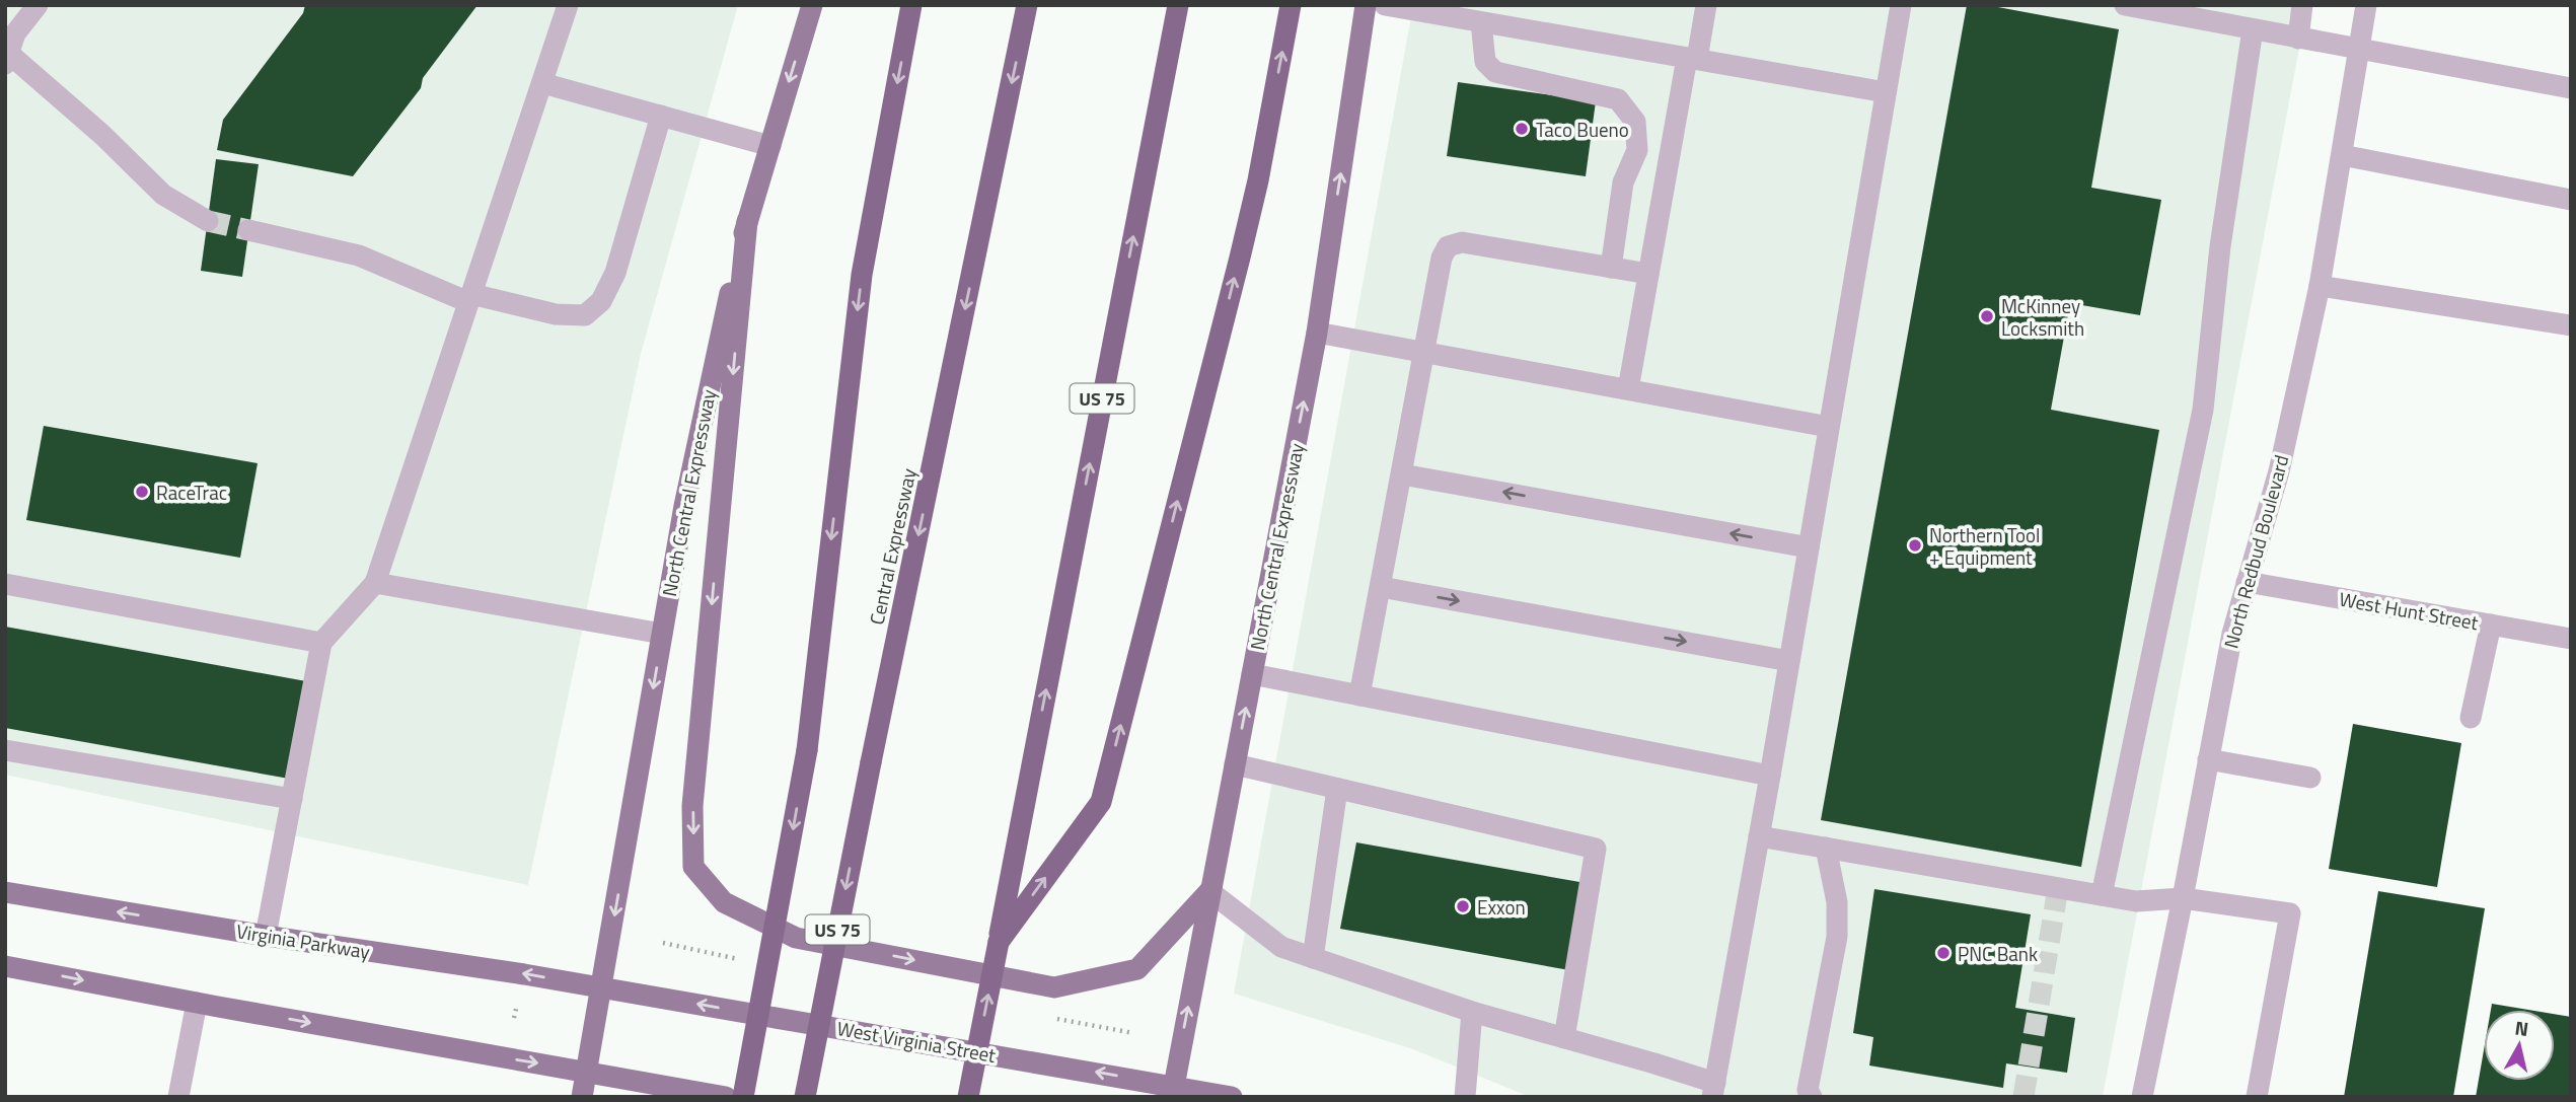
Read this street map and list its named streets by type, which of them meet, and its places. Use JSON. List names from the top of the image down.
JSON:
{
  "streets": {
    "highway": ["US 75", "Central Expressway"],
    "main road": ["North Central Expressway", "Virginia Parkway", "West Virginia Street"],
    "street": ["North Redbud Boulevard", "West Hunt Street"]
  },
  "crossings": [
    ["North Central Expressway", "Virginia Parkway"],
    ["North Central Expressway", "West Virginia Street"],
    ["North Redbud Boulevard", "West Hunt Street"],
    ["Virginia Parkway", "West Virginia Street"]
  ],
  "one_way": ["West Virginia Street"],
  "places": [
    "Taco Bueno",
    "McKinney Locksmith",
    "RaceTrac",
    "Northern Tool + Equipment",
    "Exxon",
    "PNC Bank"
  ],
  "north": "top"
}
